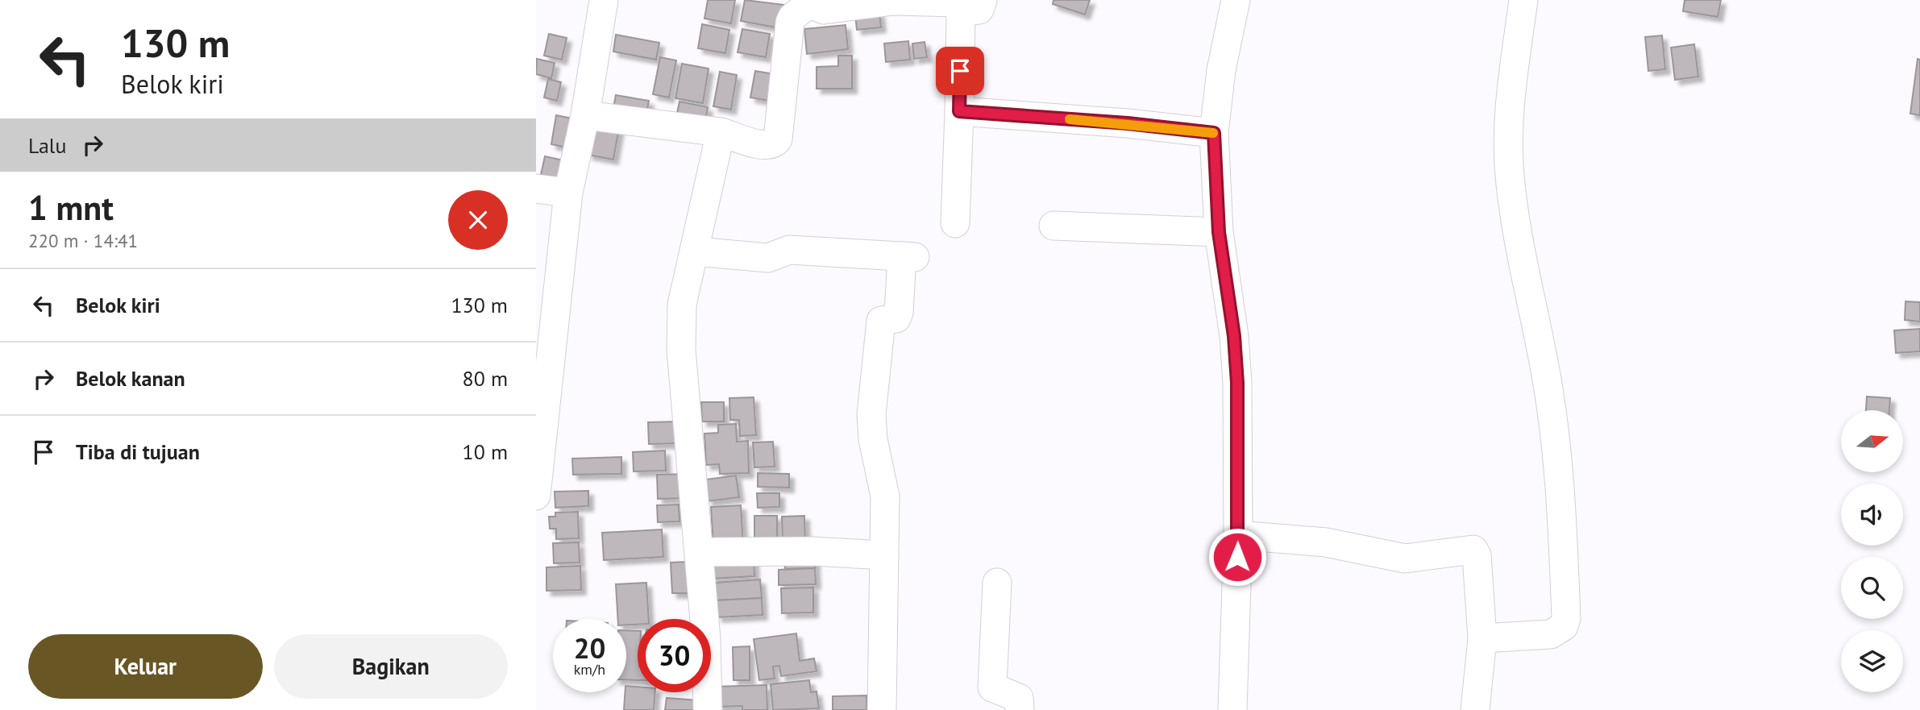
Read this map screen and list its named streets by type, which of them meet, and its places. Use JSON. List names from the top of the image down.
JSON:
{
  "north": "right",
  "page": {
    "turn": ["130 m", "Belok kiri"],
    "then": "Lalu",
    "heading": ["1 mnt", "220 m · 14:41"],
    "list": [
      {
        "name": "Belok kiri",
        "value": "130 m"
      },
      {
        "name": "Belok kanan",
        "value": "80 m"
      },
      {
        "name": "Tiba di tujuan",
        "value": "10 m"
      }
    ],
    "speed": "20 km/h",
    "limit": "30",
    "buttons": ["Keluar", "Bagikan"]
  }
}
